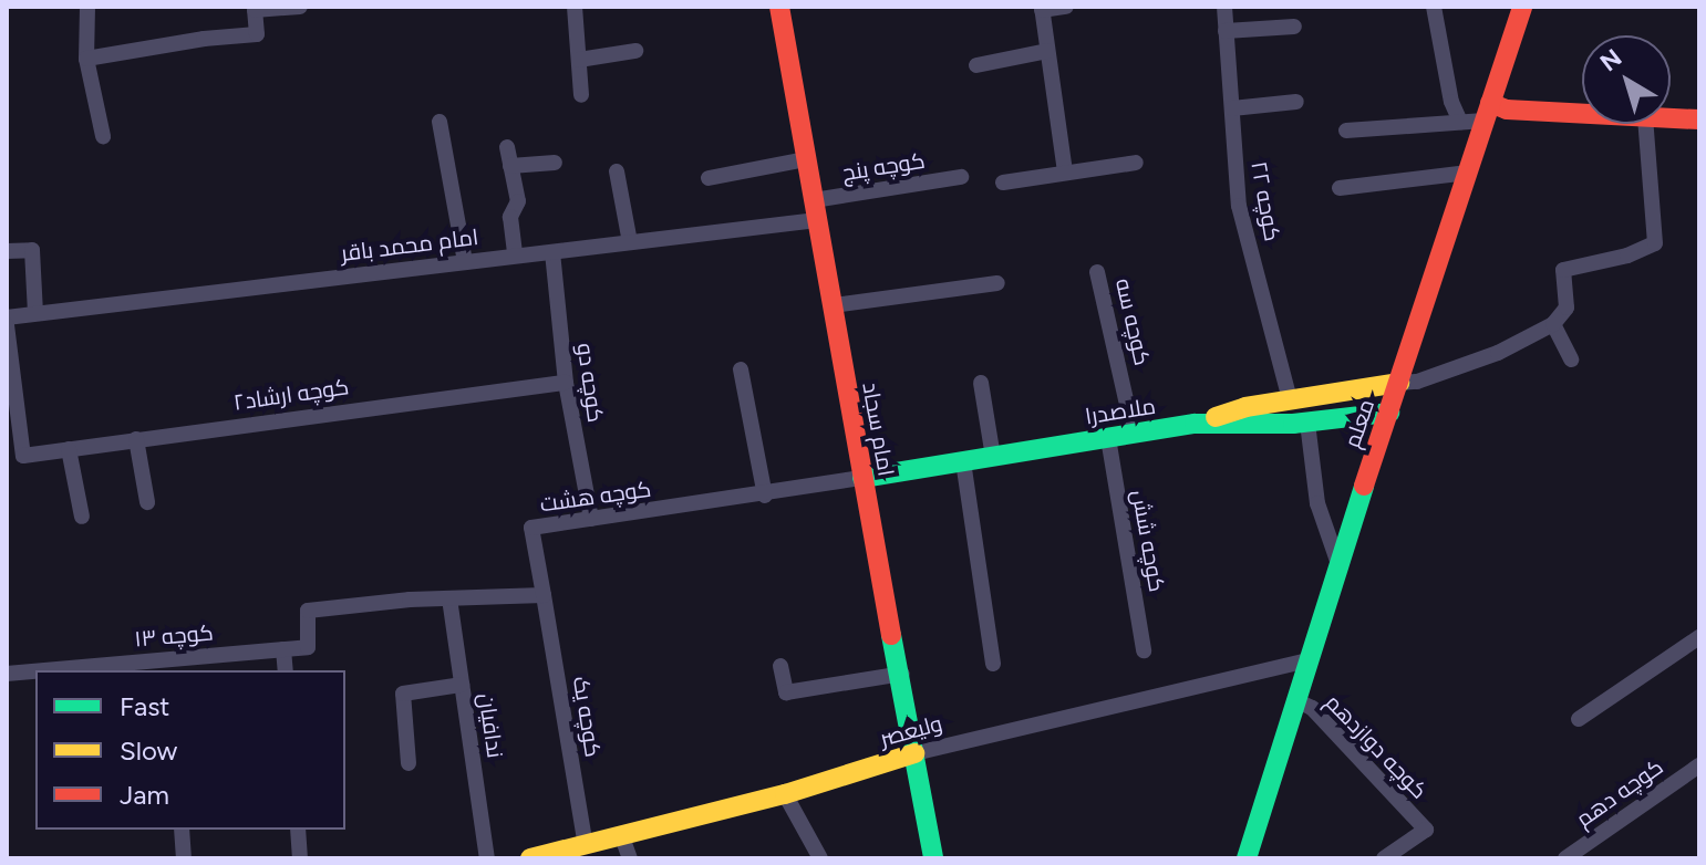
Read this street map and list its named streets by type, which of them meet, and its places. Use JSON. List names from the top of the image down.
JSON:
{
  "streets": {
    "street": [
      "کوچه پنج",
      "کوچه ۲۲",
      "امام محمد باقر",
      "کوچه سه",
      "کوچه دو",
      "کوچه ارشاد۲",
      "ملاصدرا",
      "معلم",
      "امام سجاد",
      "کوچه هشت",
      "کوچه شش",
      "کوچه ۱۳",
      "کوچه یک",
      "ندافیان",
      "ولیعصر",
      "کوچه دوازدهم",
      "کوچه دهم"
    ]
  },
  "crossings": [
    ["کوچه پنج", "امام محمد باقر"],
    ["کوچه پنج", "امام سجاد"],
    ["امام محمد باقر", "کوچه دو"],
    ["امام محمد باقر", "امام سجاد"],
    ["کوچه سه", "ملاصدرا"],
    ["کوچه دو", "کوچه ارشاد۲"],
    ["کوچه دو", "کوچه هشت"],
    ["ملاصدرا", "معلم"],
    ["ملاصدرا", "امام سجاد"],
    ["ملاصدرا", "کوچه هشت"],
    ["ملاصدرا", "کوچه شش"],
    ["معلم", "ولیعصر"],
    ["معلم", "کوچه دوازدهم"],
    ["امام سجاد", "کوچه هشت"],
    ["امام سجاد", "ولیعصر"],
    ["کوچه هشت", "کوچه یک"],
    ["کوچه یک", "ولیعصر"]
  ],
  "legend": ["Fast", "Slow", "Jam"],
  "north": "top left"
}
